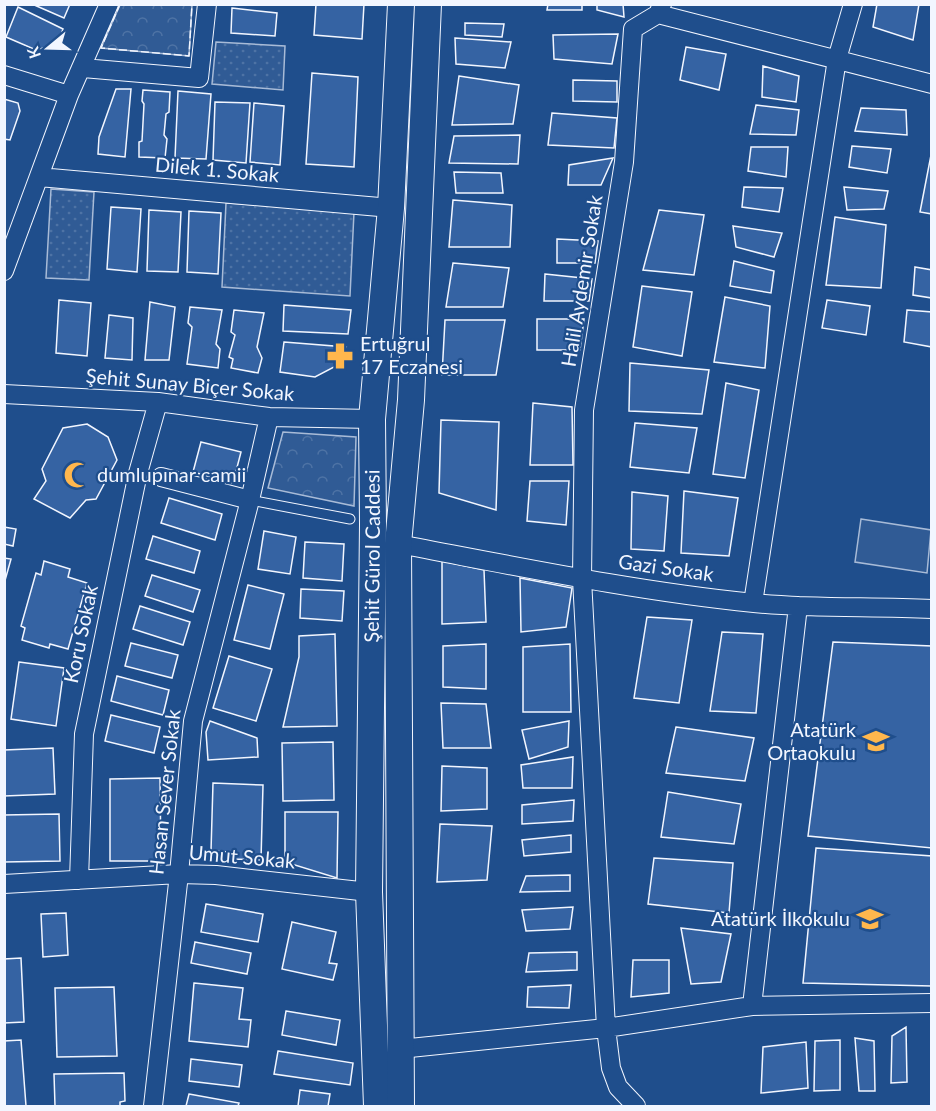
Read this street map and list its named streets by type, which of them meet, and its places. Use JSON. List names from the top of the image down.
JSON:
{
  "streets": {
    "main road": ["Şehit Gürol Caddesi"],
    "street": [
      "Dilek 1. Sokak",
      "Halil Aydemir Sokak",
      "Şehit Sunay Biçer Sokak",
      "Gazi Sokak",
      "Koru Sokak",
      "Hasan Sever Sokak",
      "Umut Sokak"
    ]
  },
  "crossings": [
    ["Dilek 1. Sokak", "Şehit Gürol Caddesi"],
    ["Halil Aydemir Sokak", "Gazi Sokak"],
    ["Şehit Sunay Biçer Sokak", "Şehit Gürol Caddesi"],
    ["Şehit Sunay Biçer Sokak", "Koru Sokak"],
    ["Şehit Sunay Biçer Sokak", "Hasan Sever Sokak"],
    ["Şehit Gürol Caddesi", "Gazi Sokak"],
    ["Şehit Gürol Caddesi", "Umut Sokak"],
    ["Koru Sokak", "Umut Sokak"],
    ["Hasan Sever Sokak", "Umut Sokak"]
  ],
  "places": {
    "pharmacy": ["Ertuğrul 17 Eczanesi"],
    "mosque": ["dumlupınar camii"],
    "school or university": ["Atatürk Ortaokulu", "Atatürk İlkokulu"]
  },
  "north": "left"
}
